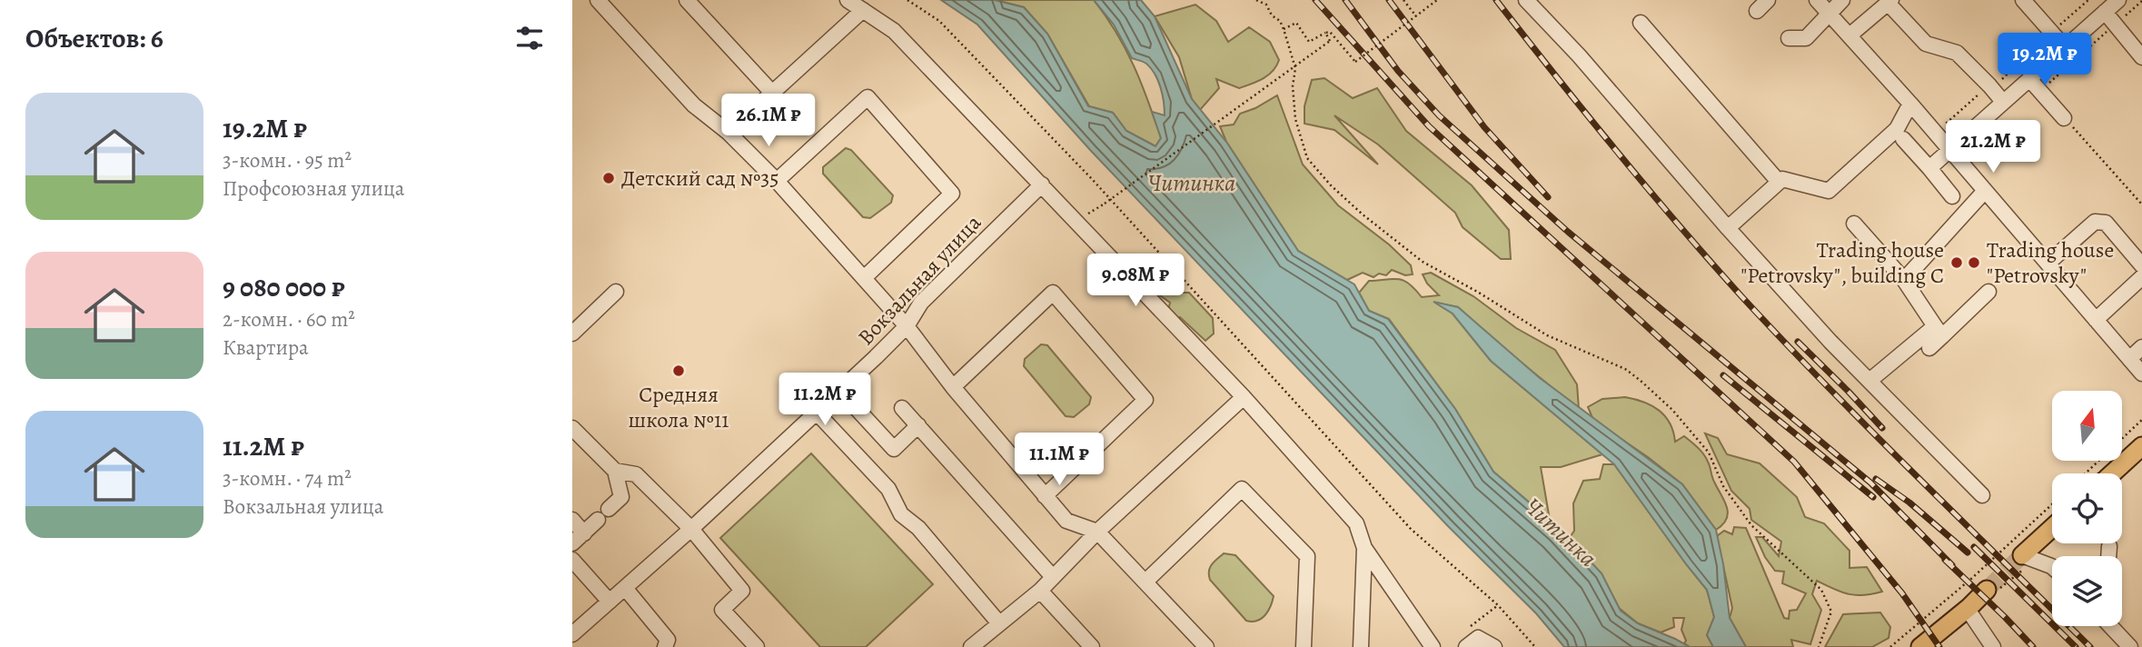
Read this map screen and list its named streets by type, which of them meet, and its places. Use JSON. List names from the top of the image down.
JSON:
{
  "streets": {
    "street": ["Вокзальная улица"]
  },
  "water": ["Читинка"],
  "places": [
    "Детский сад №35",
    "Trading house \"Petrovsky\", building C",
    "Trading house \"Petrovsky\"",
    "Средняя школа №11"
  ],
  "north": "top",
  "page": {
    "heading": "Объектов: 6",
    "price": [
      "19.2M ₽",
      "26.1M ₽",
      "21.2M ₽",
      "9.08M ₽",
      "11.2M ₽",
      "11.1M ₽"
    ],
    "list": [
      {
        "name": "19.2M ₽",
        "note": "3-комн. · 95 m² · Профсоюзная улица"
      },
      {
        "name": "9 080 000 ₽",
        "note": "2-комн. · 60 m² · Квартира"
      },
      {
        "name": "11.2M ₽",
        "note": "3-комн. · 74 m² · Вокзальная улица"
      }
    ]
  }
}
